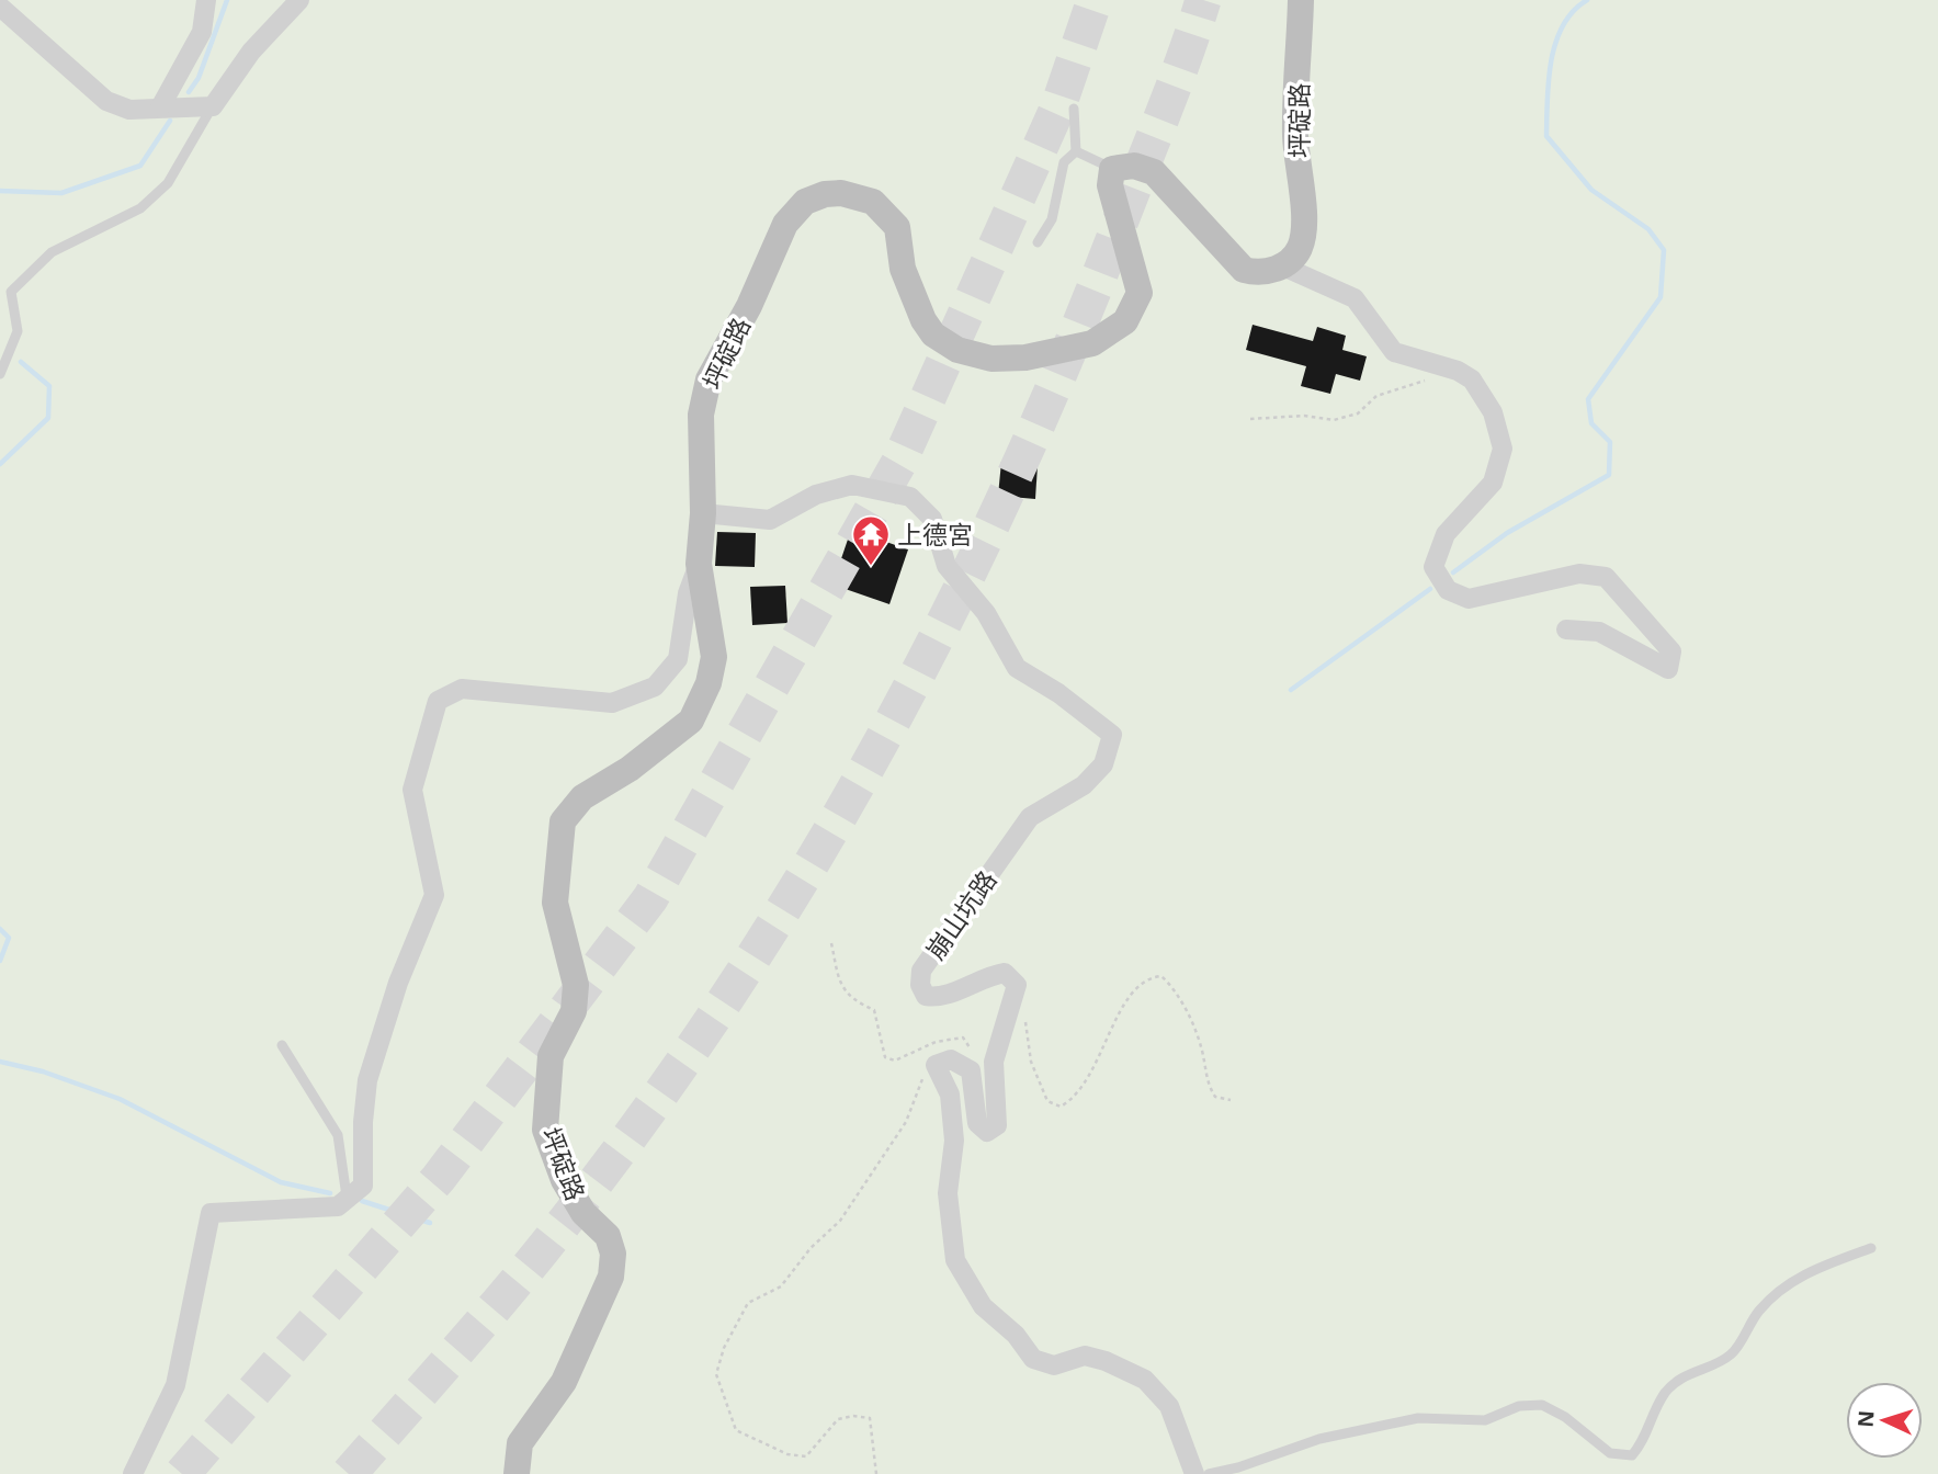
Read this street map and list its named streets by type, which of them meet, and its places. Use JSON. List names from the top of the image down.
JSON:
{
  "streets": {
    "main road": ["坪碇路"],
    "street": ["崩山坑路"]
  },
  "crossings": [
    ["坪碇路", "崩山坑路"]
  ],
  "places": {
    "temple": ["上德宮"]
  },
  "north": "left"
}
